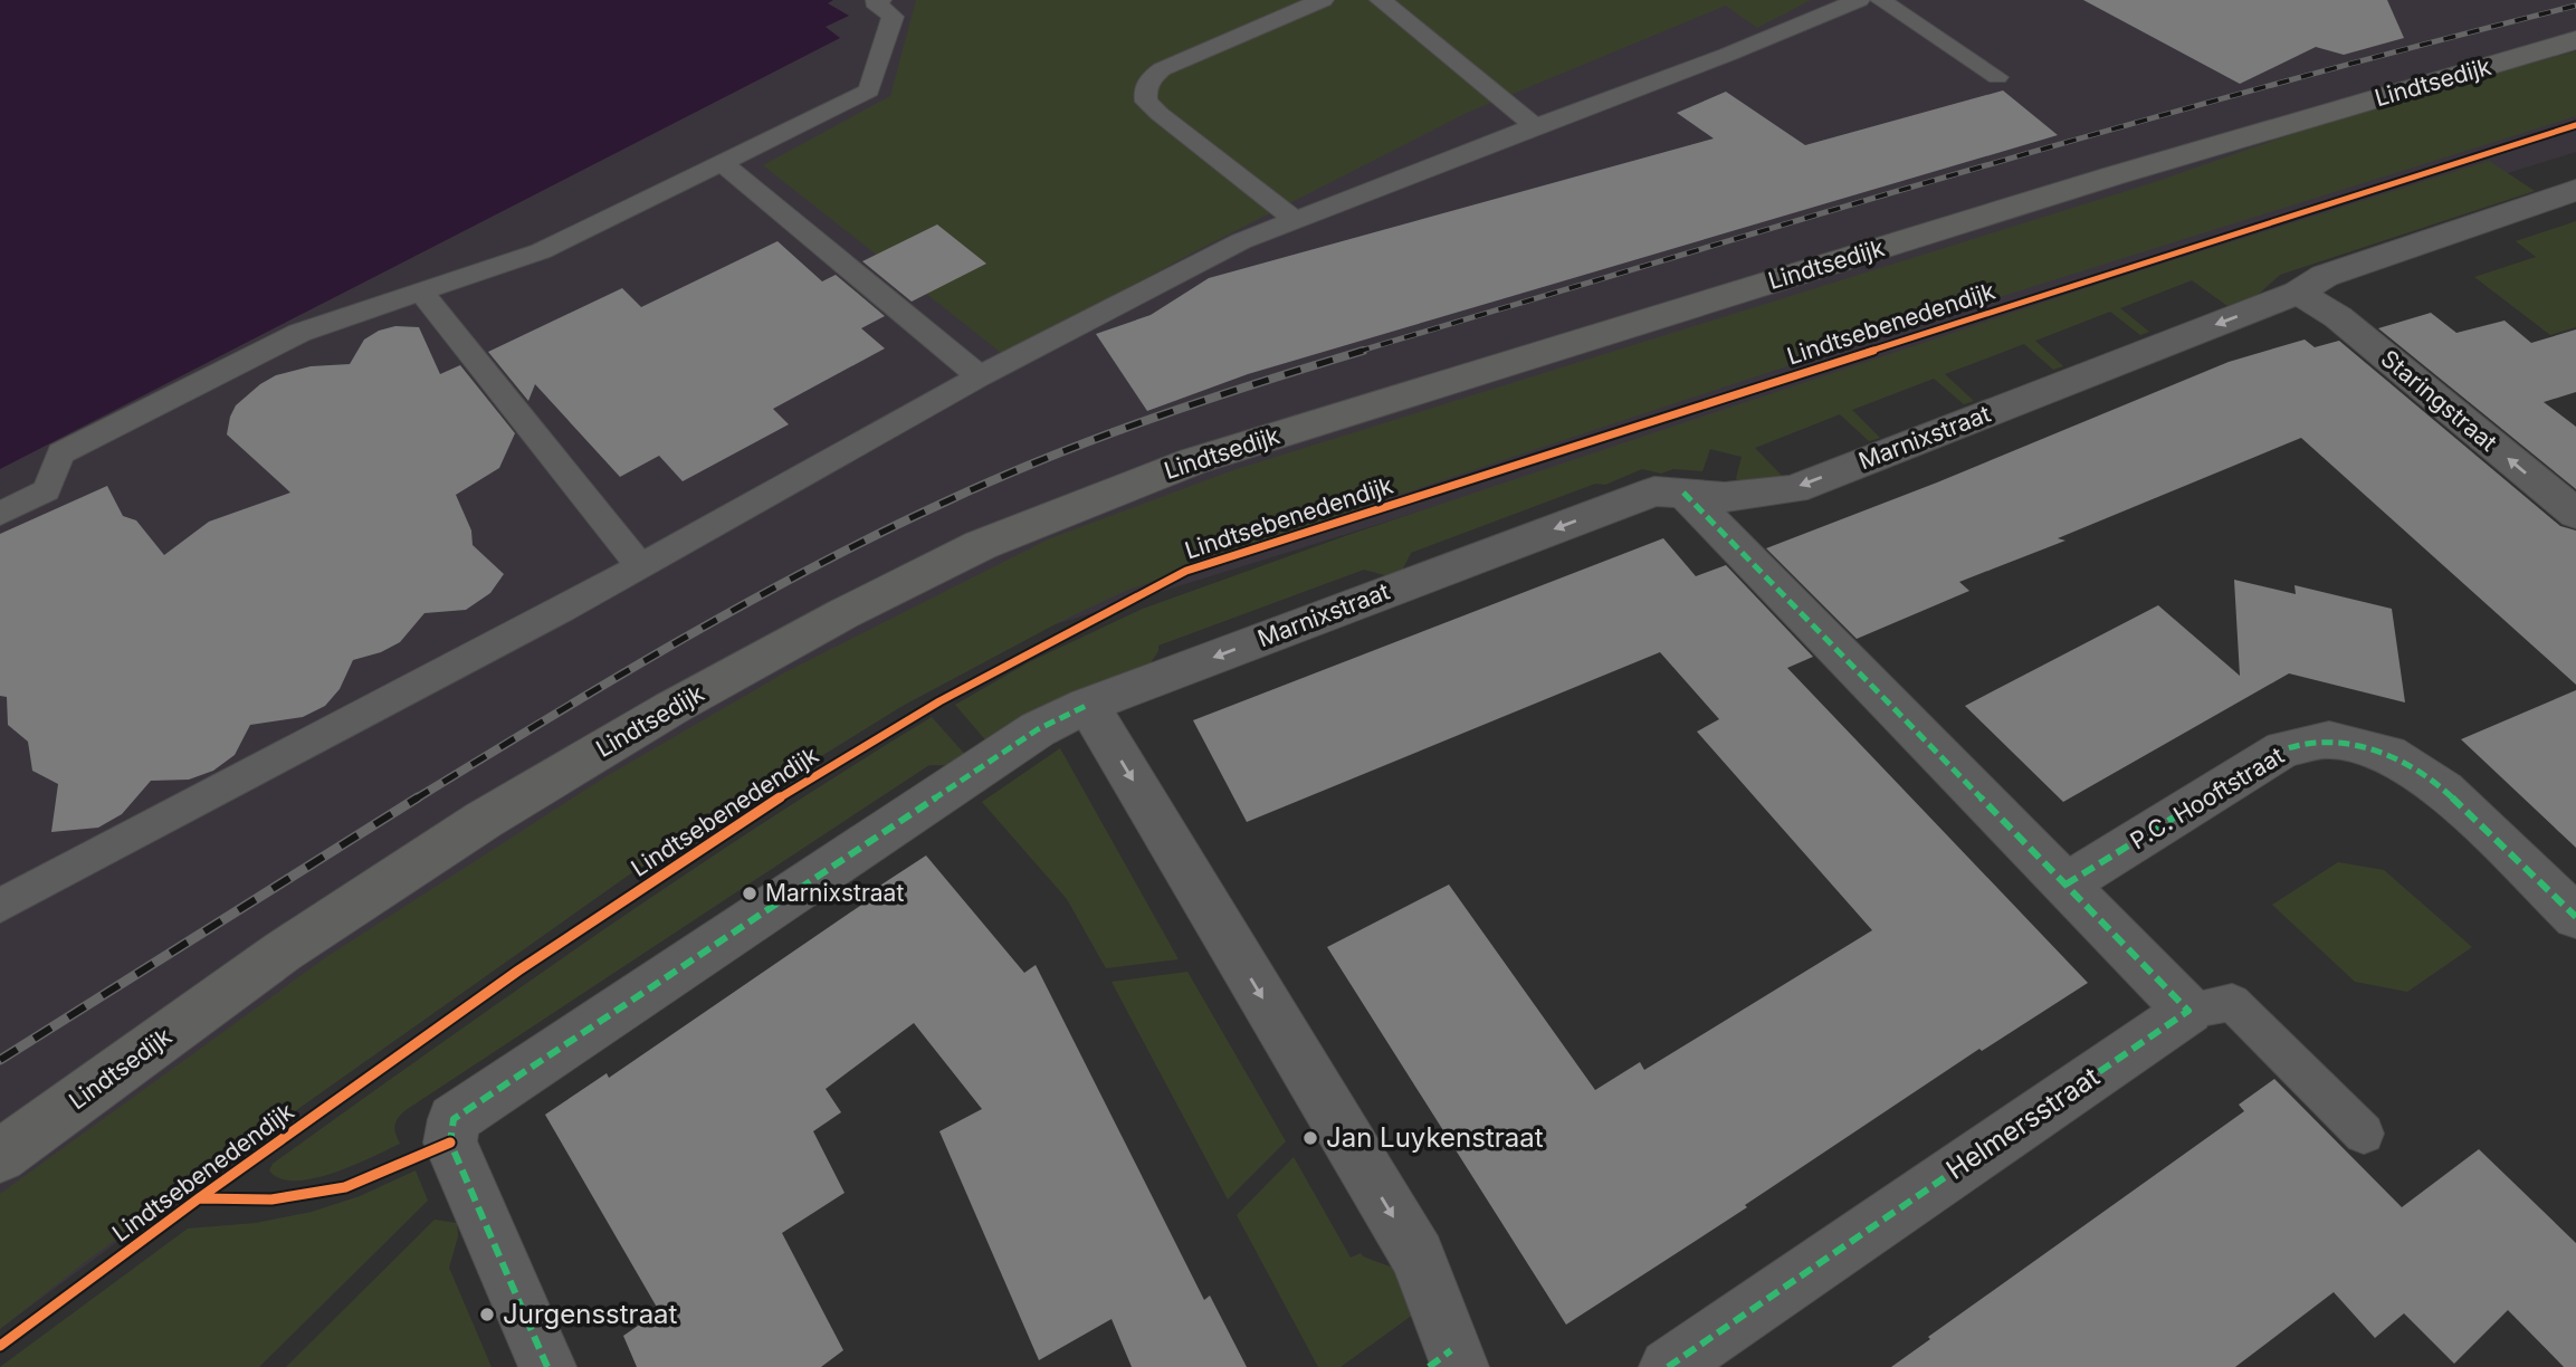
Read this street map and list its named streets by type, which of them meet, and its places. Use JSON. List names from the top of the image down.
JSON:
{
  "streets": {
    "main road": ["Lindtsedijk"],
    "street": [
      "Staringstraat",
      "Marnixstraat",
      "P.C. Hooftstraat",
      "Helmersstraat"
    ],
    "cycle path": ["Lindtsebenedendijk"]
  },
  "crossings": [
    ["Staringstraat", "Marnixstraat"]
  ],
  "one_way": ["Staringstraat", "Marnixstraat"],
  "places": ["Marnixstraat", "Jan Luykenstraat", "Jurgensstraat"]
}
